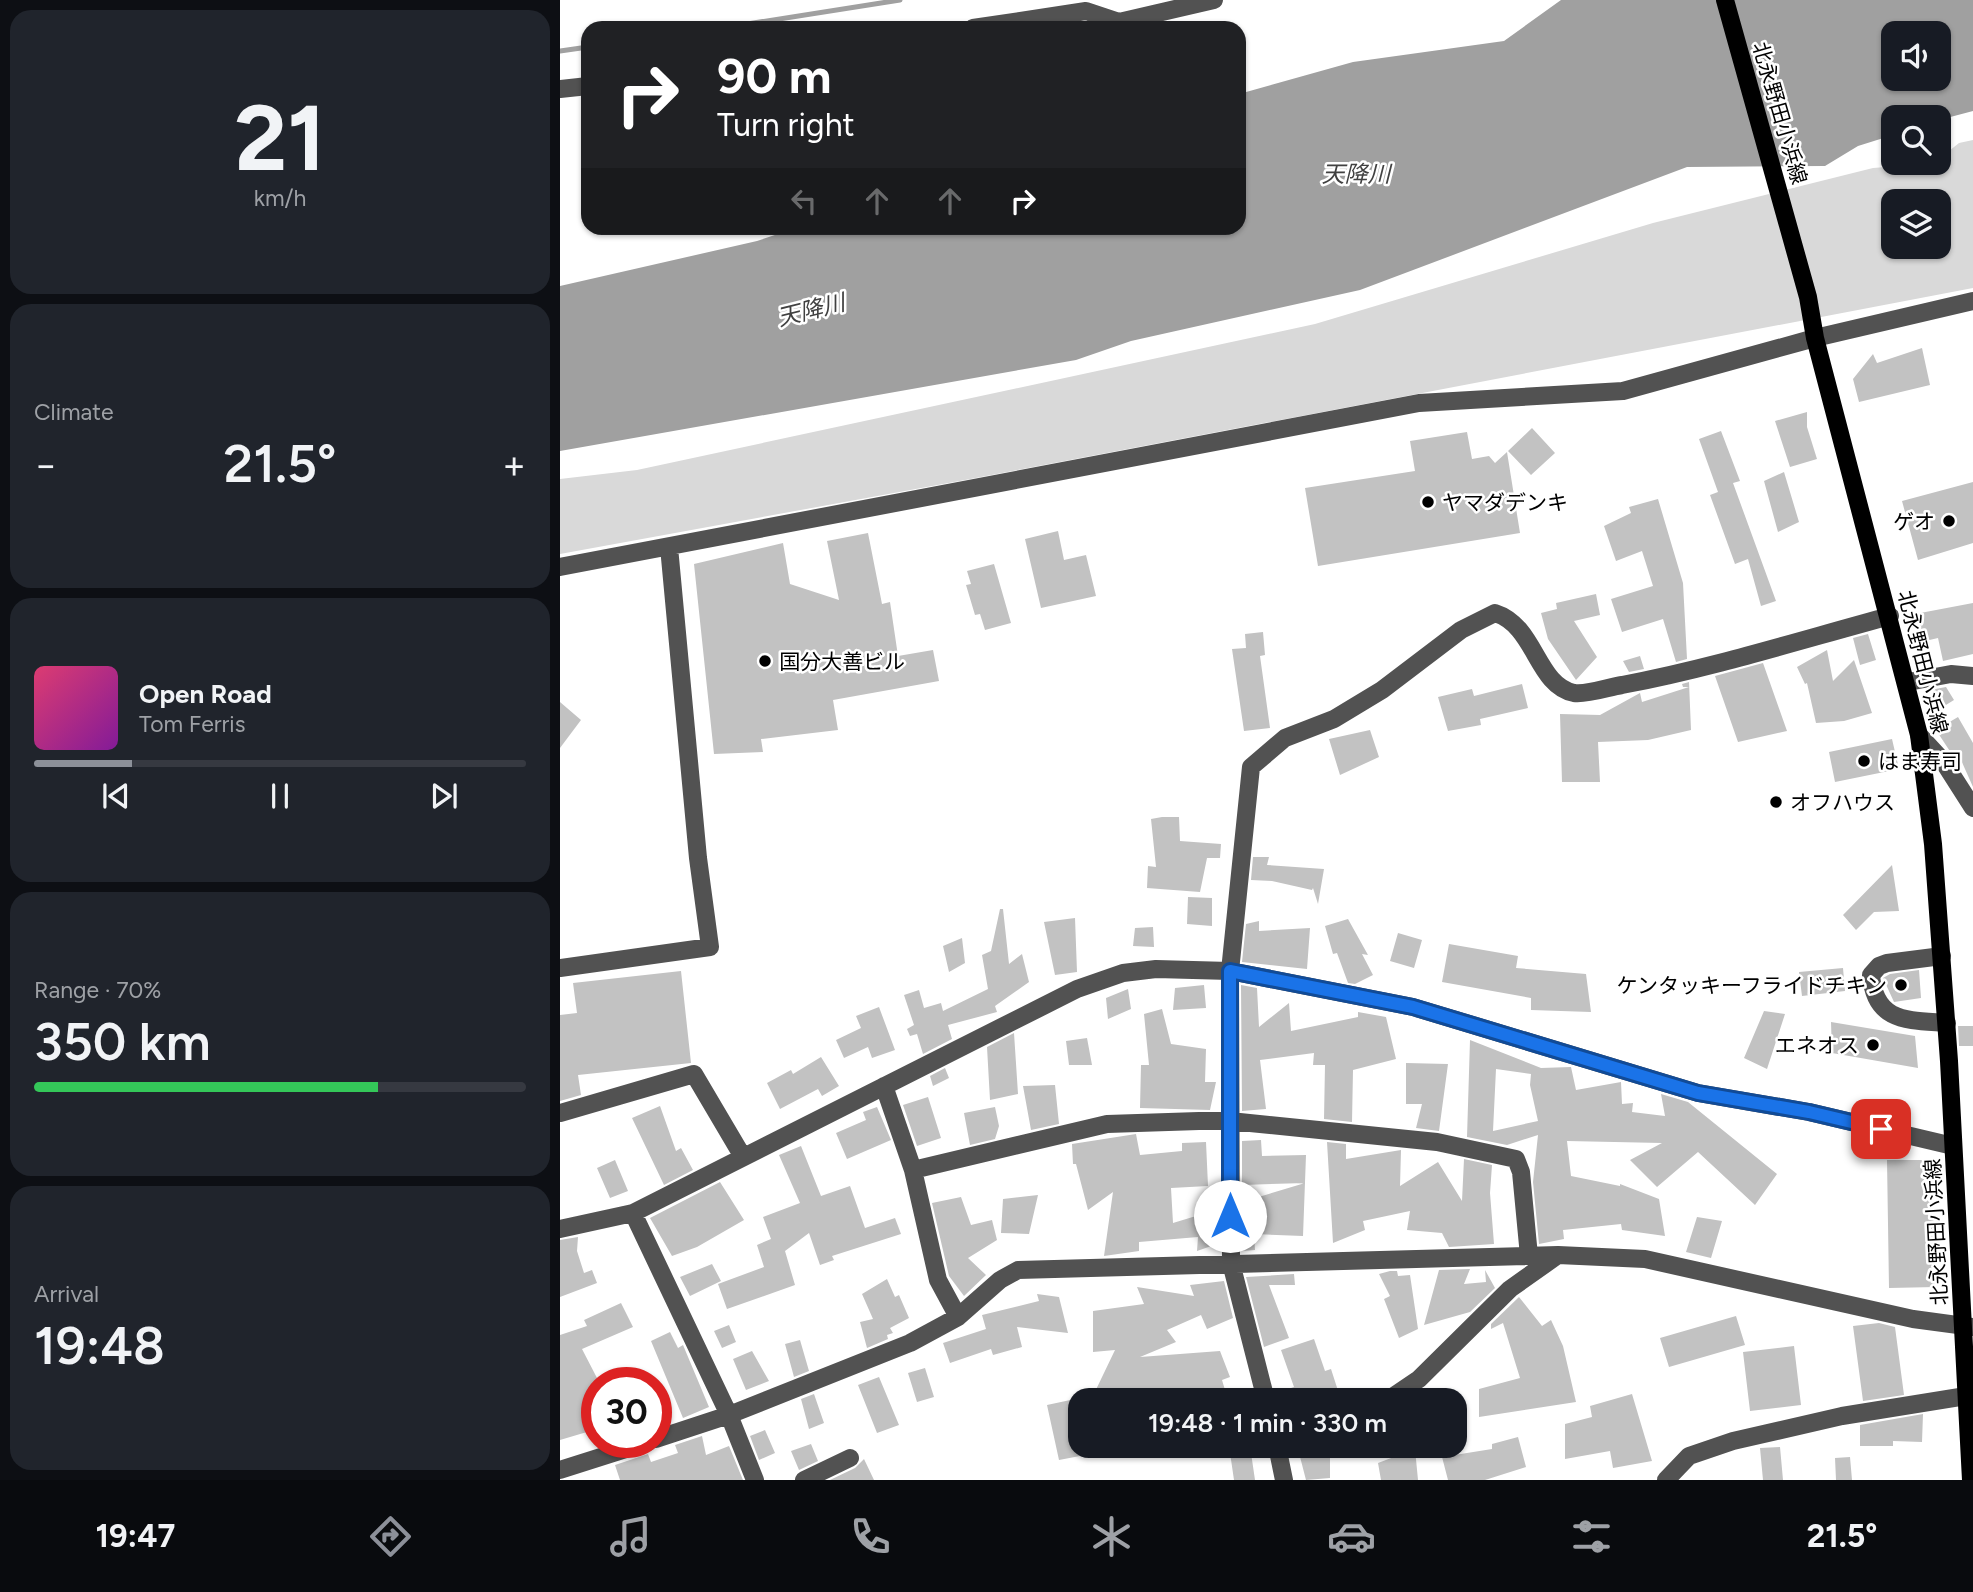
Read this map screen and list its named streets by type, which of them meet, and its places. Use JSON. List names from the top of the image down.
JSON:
{
  "streets": {
    "main road": ["北永野田小浜線"]
  },
  "water": ["天降川"],
  "places": [
    "ヤマダデンキ",
    "ゲオ",
    "国分大善ビル",
    "はま寿司",
    "オフハウス",
    "ケンタッキーフライドチキン",
    "エネオス"
  ],
  "page": {
    "tile": [
      ["21", "km/h"],
      "Climate",
      ["Range · 70%", "350 km"],
      ["Arrival", "19:48"]
    ],
    "turn": ["90 m", "Turn right"],
    "heat": ["−", "21.5°", "+"],
    "song": ["Open Road", "Tom Ferris"],
    "limit": "30",
    "trip": "19:48 · 1 min · 330 m",
    "tabs": ["19:47", "21.5°"]
  }
}
